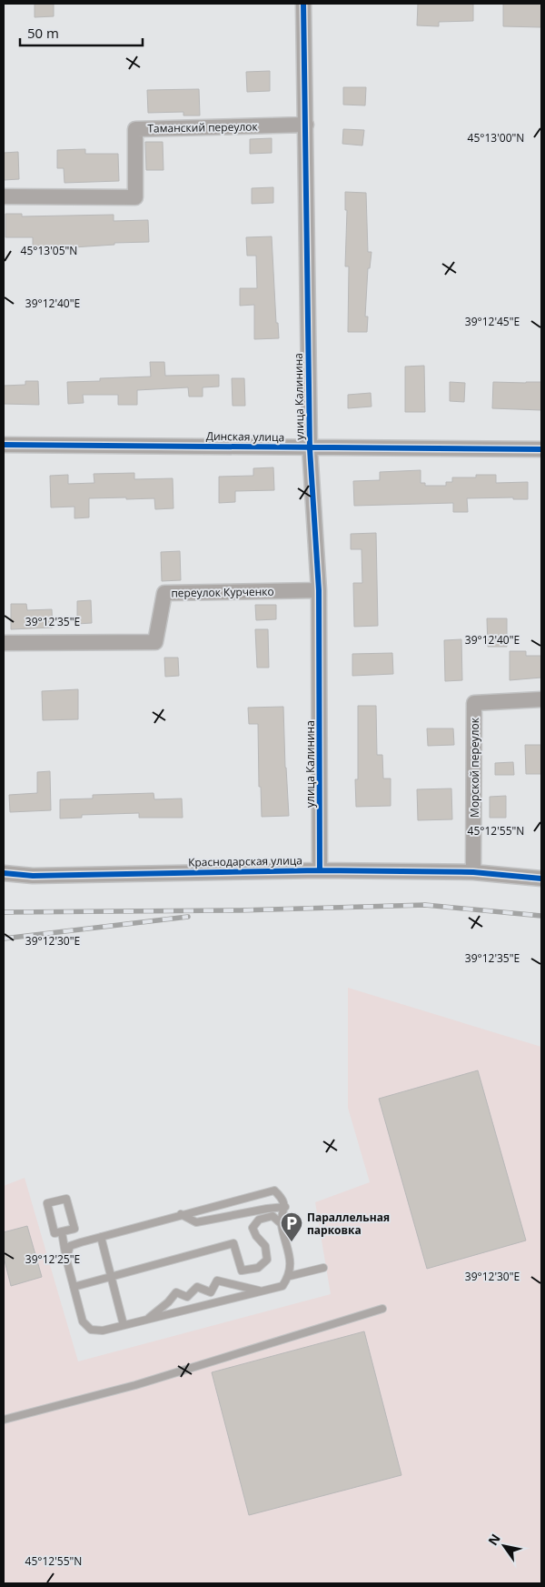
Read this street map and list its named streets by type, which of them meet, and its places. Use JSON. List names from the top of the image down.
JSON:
{
  "streets": {
    "street": [
      "Таманский переулок",
      "улица Калинина",
      "Динская улица",
      "переулок Курченко",
      "Морской переулок",
      "Краснодарская улица"
    ]
  },
  "crossings": [
    ["Таманский переулок", "улица Калинина"],
    ["улица Калинина", "Динская улица"],
    ["улица Калинина", "переулок Курченко"],
    ["улица Калинина", "Краснодарская улица"],
    ["Морской переулок", "Краснодарская улица"]
  ],
  "places": {
    "parking": ["Параллельная парковка"]
  },
  "scale_bar": "50 m",
  "north": "top left",
  "coordinates": [
    "45°13'00\"N",
    "45°13'05\"N",
    "39°12'40\"E",
    "39°12'45\"E",
    "39°12'35\"E",
    "45°12'55\"N",
    "39°12'30\"E",
    "39°12'25\"E"
  ]
}
